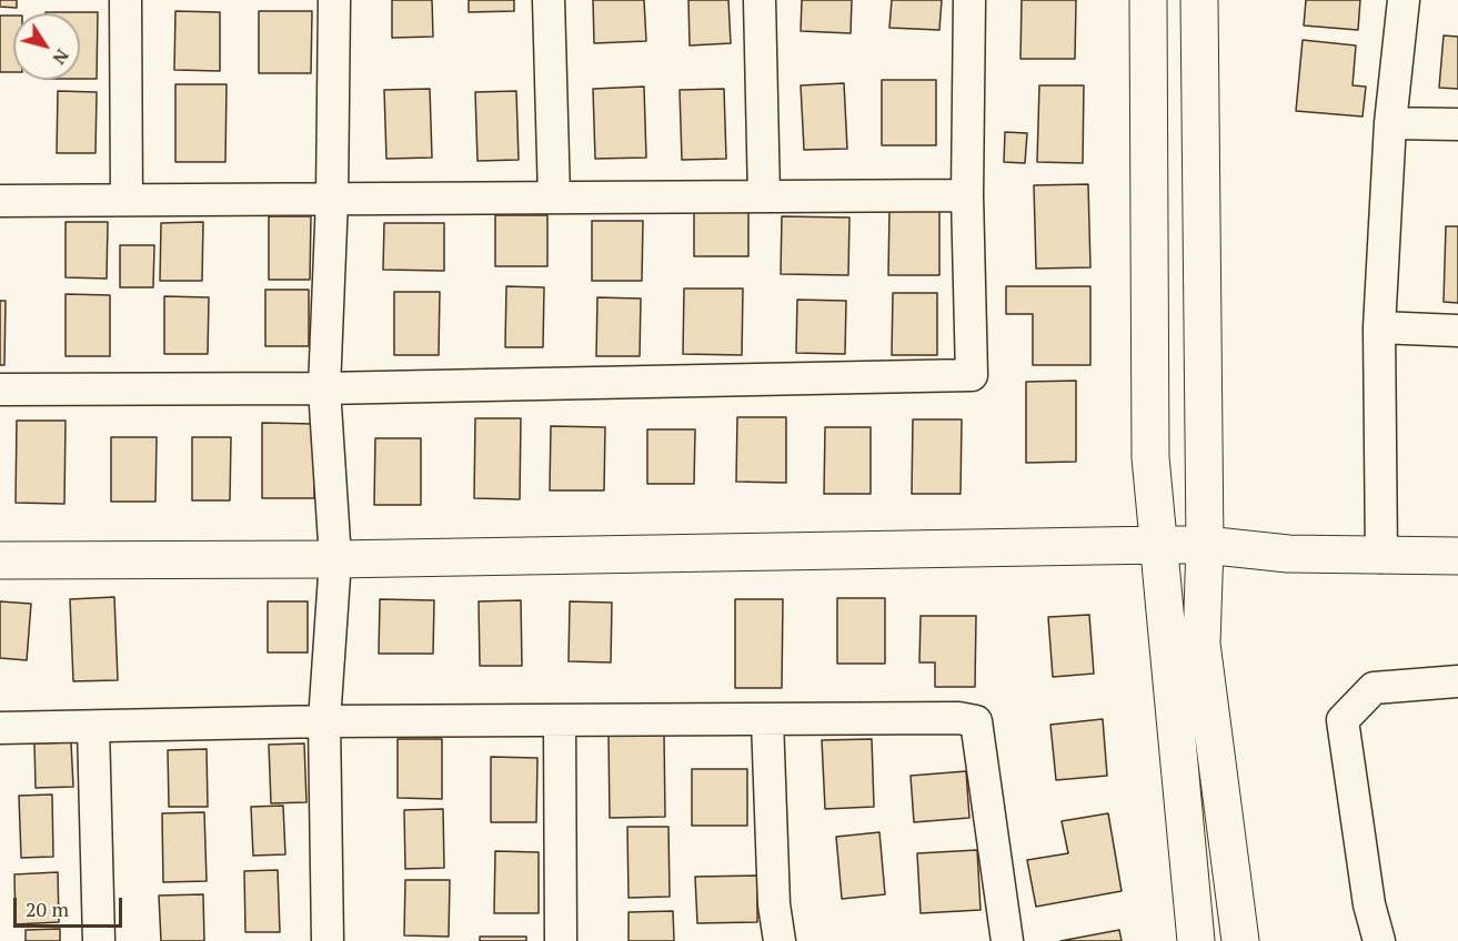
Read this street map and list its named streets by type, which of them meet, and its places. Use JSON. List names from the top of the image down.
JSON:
{
  "scale_bar": "20 m",
  "north": "bottom right"
}
